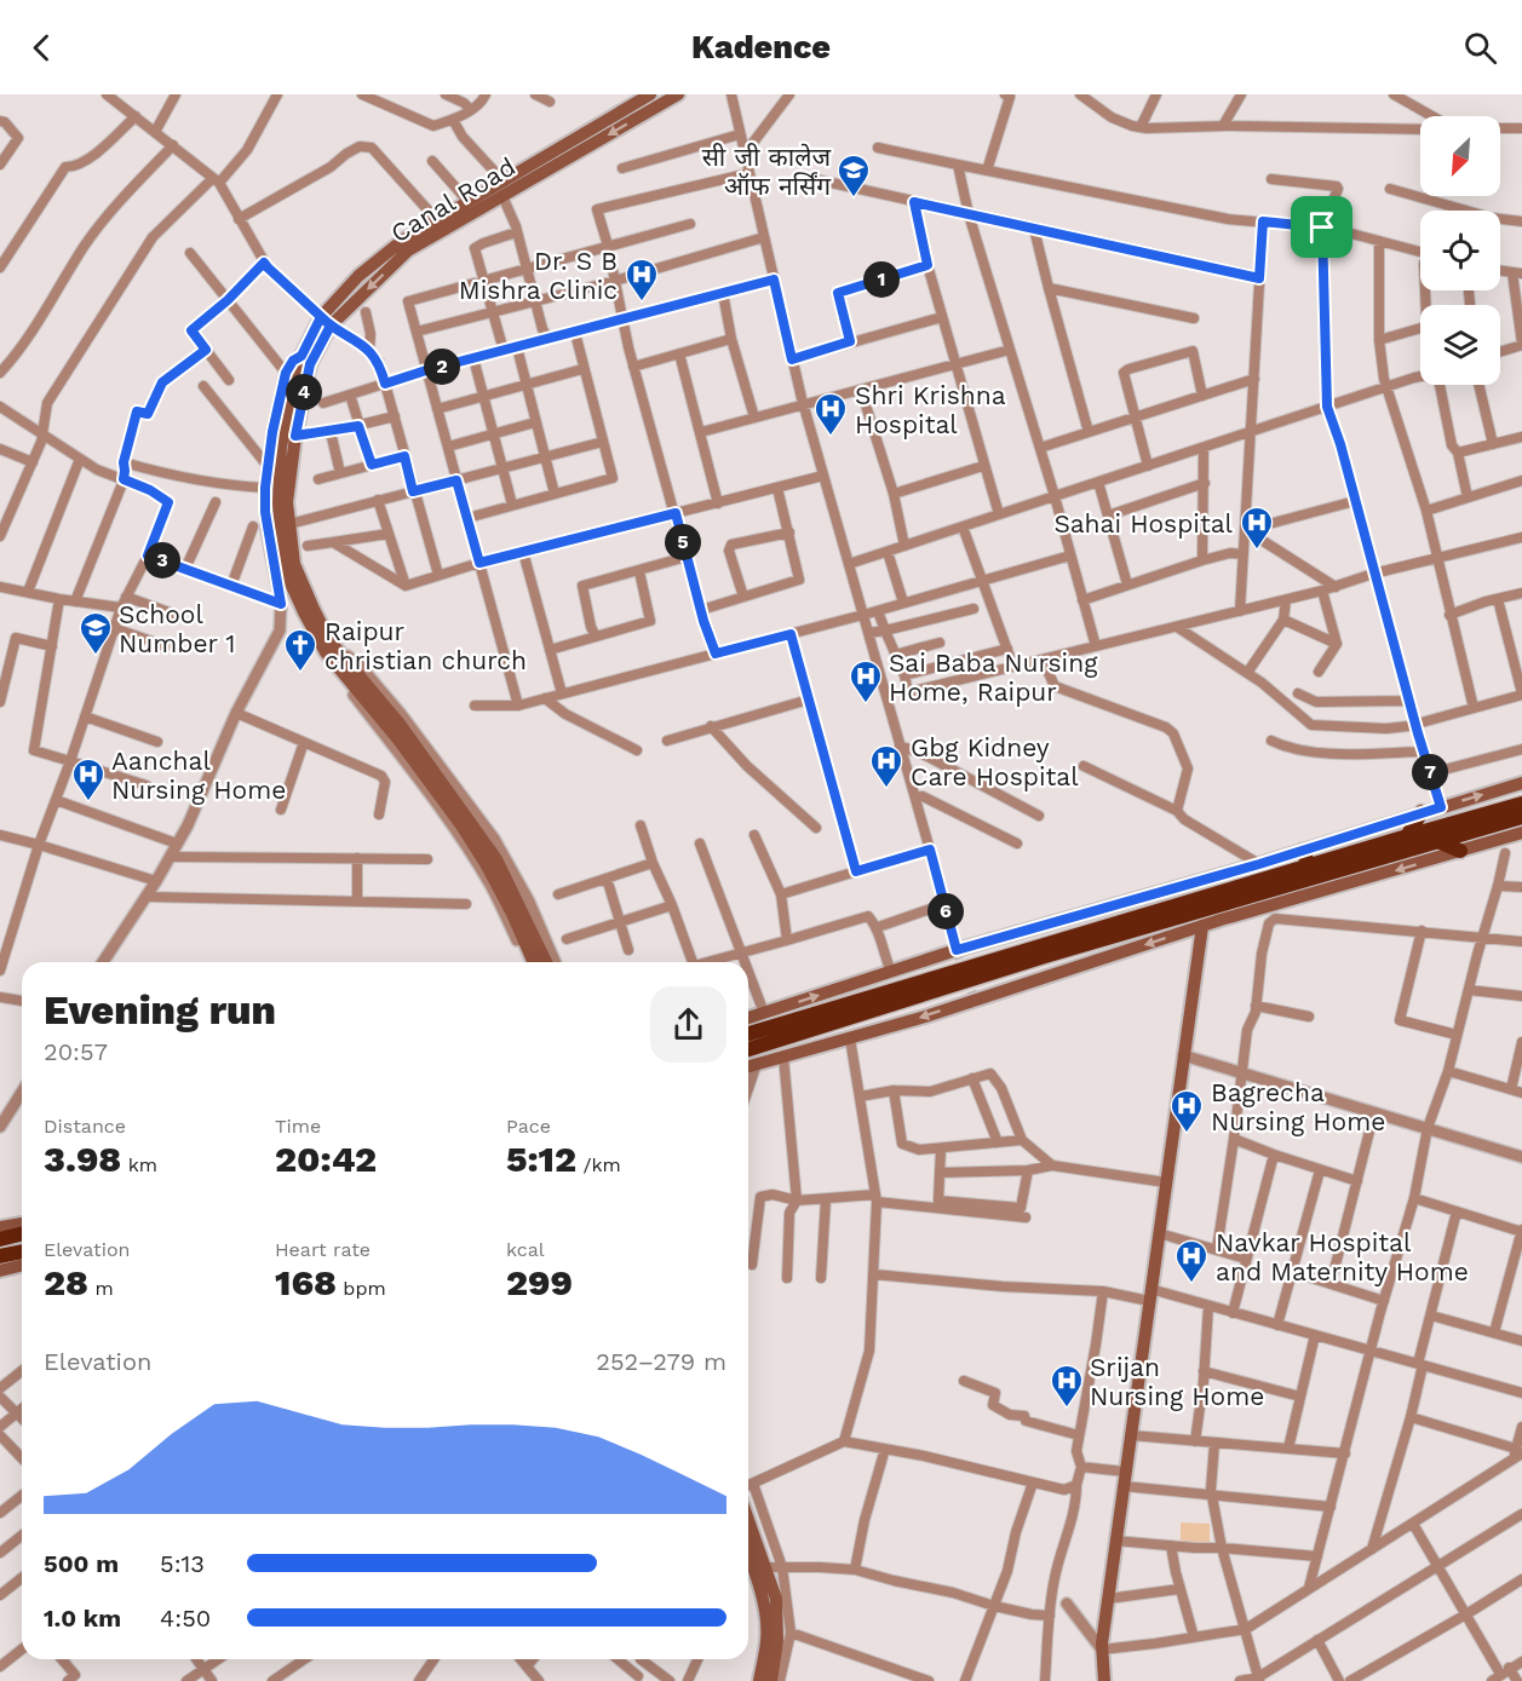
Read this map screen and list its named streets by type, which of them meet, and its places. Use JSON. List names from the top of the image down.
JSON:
{
  "streets": {
    "main road": ["Canal Road"]
  },
  "places": {
    "school or university": ["सी जी कालेज ऑफ नर्सिंग", "School Number 1"],
    "hospital": [
      "Dr. S B Mishra Clinic",
      "Shri Krishna Hospital",
      "Sahai Hospital",
      "Sai Baba Nursing Home, Raipur",
      "Gbg Kidney Care Hospital",
      "Aanchal Nursing Home",
      "Bagrecha Nursing Home",
      "Navkar Hospital and Maternity Home",
      "Srijan Nursing Home"
    ],
    "church": ["Raipur christian church"]
  },
  "north": "bottom left",
  "page": {
    "header": "Kadence",
    "pins": [
      "1",
      "2",
      "4",
      "5",
      "3",
      "7",
      "6"
    ],
    "heading": ["Evening run", "20:57"],
    "stats": [
      ["Distance", "3.98 km"],
      ["Time", "20:42"],
      ["Pace", "5:12 /km"],
      ["Elevation", "28 m"],
      ["Heart rate", "168 bpm"],
      ["kcal", "299"]
    ],
    "chart": ["Elevation", "252–279 m"],
    "list": [
      {
        "name": "500 m",
        "note": "5:13"
      },
      {
        "name": "1.0 km",
        "note": "4:50"
      }
    ]
  }
}
